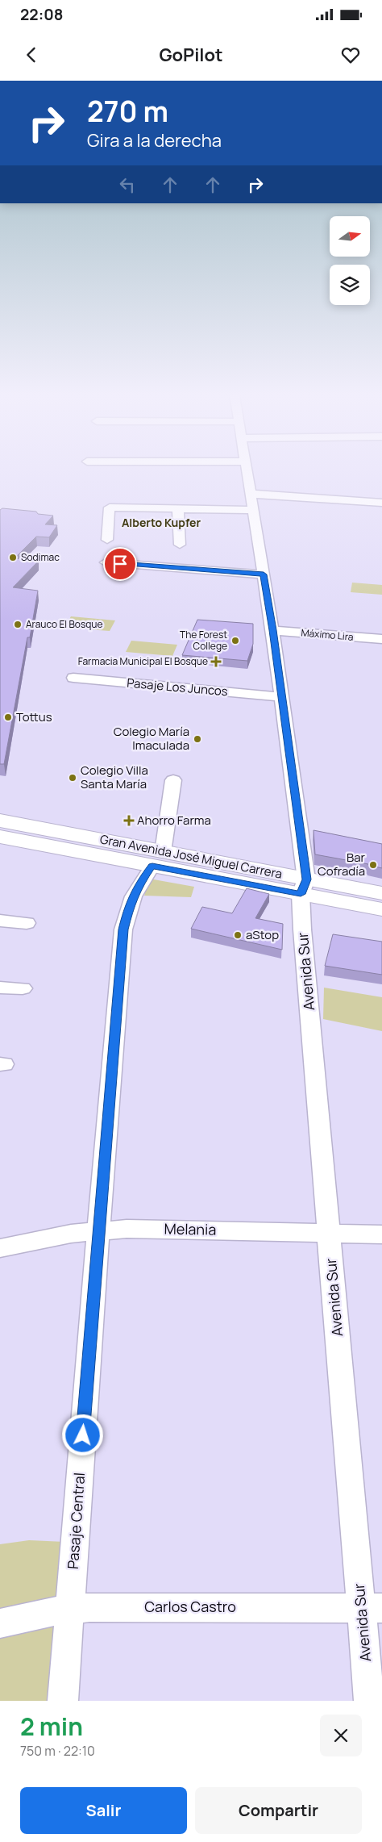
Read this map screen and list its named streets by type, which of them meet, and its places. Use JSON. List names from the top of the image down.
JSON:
{
  "streets": {
    "main road": ["Gran Avenida José Miguel Carrera"],
    "street": [
      "Máximo Lira",
      "Pasaje Los Juncos",
      "Avenida Sur",
      "Melania",
      "Pasaje Central",
      "Carlos Castro"
    ]
  },
  "crossings": [
    ["Máximo Lira", "Avenida Sur"],
    ["Pasaje Los Juncos", "Avenida Sur"],
    ["Gran Avenida José Miguel Carrera", "Avenida Sur"],
    ["Gran Avenida José Miguel Carrera", "Pasaje Central"],
    ["Avenida Sur", "Melania"],
    ["Avenida Sur", "Carlos Castro"],
    ["Melania", "Pasaje Central"],
    ["Pasaje Central", "Carlos Castro"]
  ],
  "districts": ["Alberto Kupfer"],
  "places": {
    "other": [
      "Sodimac",
      "Arauco El Bosque",
      "The Forest College",
      "Tottus",
      "Colegio María Imaculada",
      "Colegio Villa Santa María",
      "Bar Cofradía",
      "aStop"
    ],
    "health": ["Farmacia Municipal El Bosque", "Ahorro Farma"]
  },
  "north": "right",
  "page": {
    "status": "22:08",
    "header": "GoPilot",
    "turn": ["270 m", "Gira a la derecha"],
    "heading": ["2 min", "750 m · 22:10"],
    "buttons": ["Salir", "Compartir"]
  }
}
